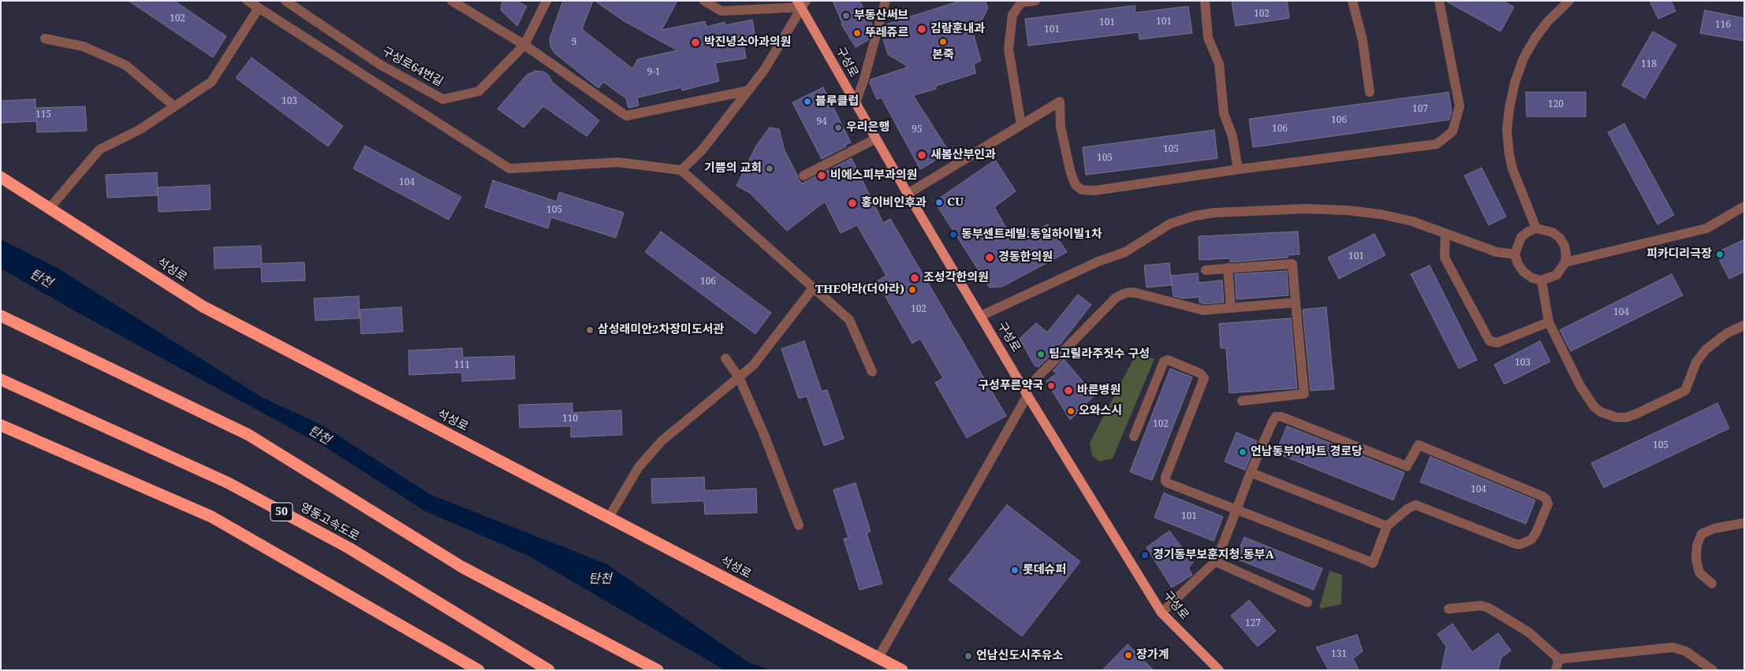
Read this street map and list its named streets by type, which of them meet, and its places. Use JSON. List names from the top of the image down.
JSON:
{
  "streets": {
    "highway": ["석성로", "50", "영동고속도로"],
    "main road": ["구성로"],
    "street": ["구성로64번길"]
  },
  "water": ["탄천"],
  "places": [
    "부동산써브",
    "김람훈내과",
    "뚜레쥬르",
    "본죽",
    "박진녕소아과의원",
    "블루클럽",
    "우리은행",
    "새봄산부인과",
    "기쁨의 교회",
    "비에스피부과의원",
    "CU",
    "홍이비인후과",
    "동부센트레빌.동일하이빌1차",
    "피카디리극장",
    "경동한의원",
    "조성각한의원",
    "THE아라(더아라)",
    "삼성래미안2차장미도서관",
    "팀고릴라주짓수 구성",
    "구성푸른약국",
    "바른병원",
    "오와스시",
    "언남동부아파트 경로당",
    "경기동부보훈지청.동부A",
    "롯데슈퍼",
    "장가계",
    "언남신도시주유소"
  ],
  "house_numbers": [
    "102",
    "102",
    "101",
    "101",
    "116",
    "101",
    "9",
    "118",
    "9-1",
    "103",
    "120",
    "107",
    "115",
    "106",
    "94",
    "106",
    "95",
    "105",
    "105",
    "104",
    "105",
    "101",
    "106",
    "102",
    "104",
    "103",
    "111",
    "110",
    "102",
    "105",
    "104",
    "101",
    "127",
    "131"
  ]
}
